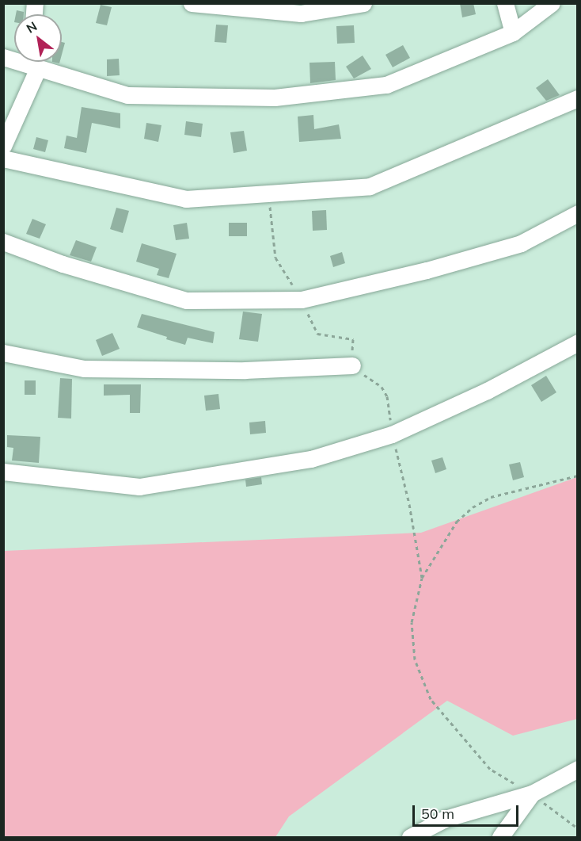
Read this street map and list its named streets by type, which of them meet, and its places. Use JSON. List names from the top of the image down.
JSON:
{
  "scale_bar": "50 m",
  "north": "top left"
}
